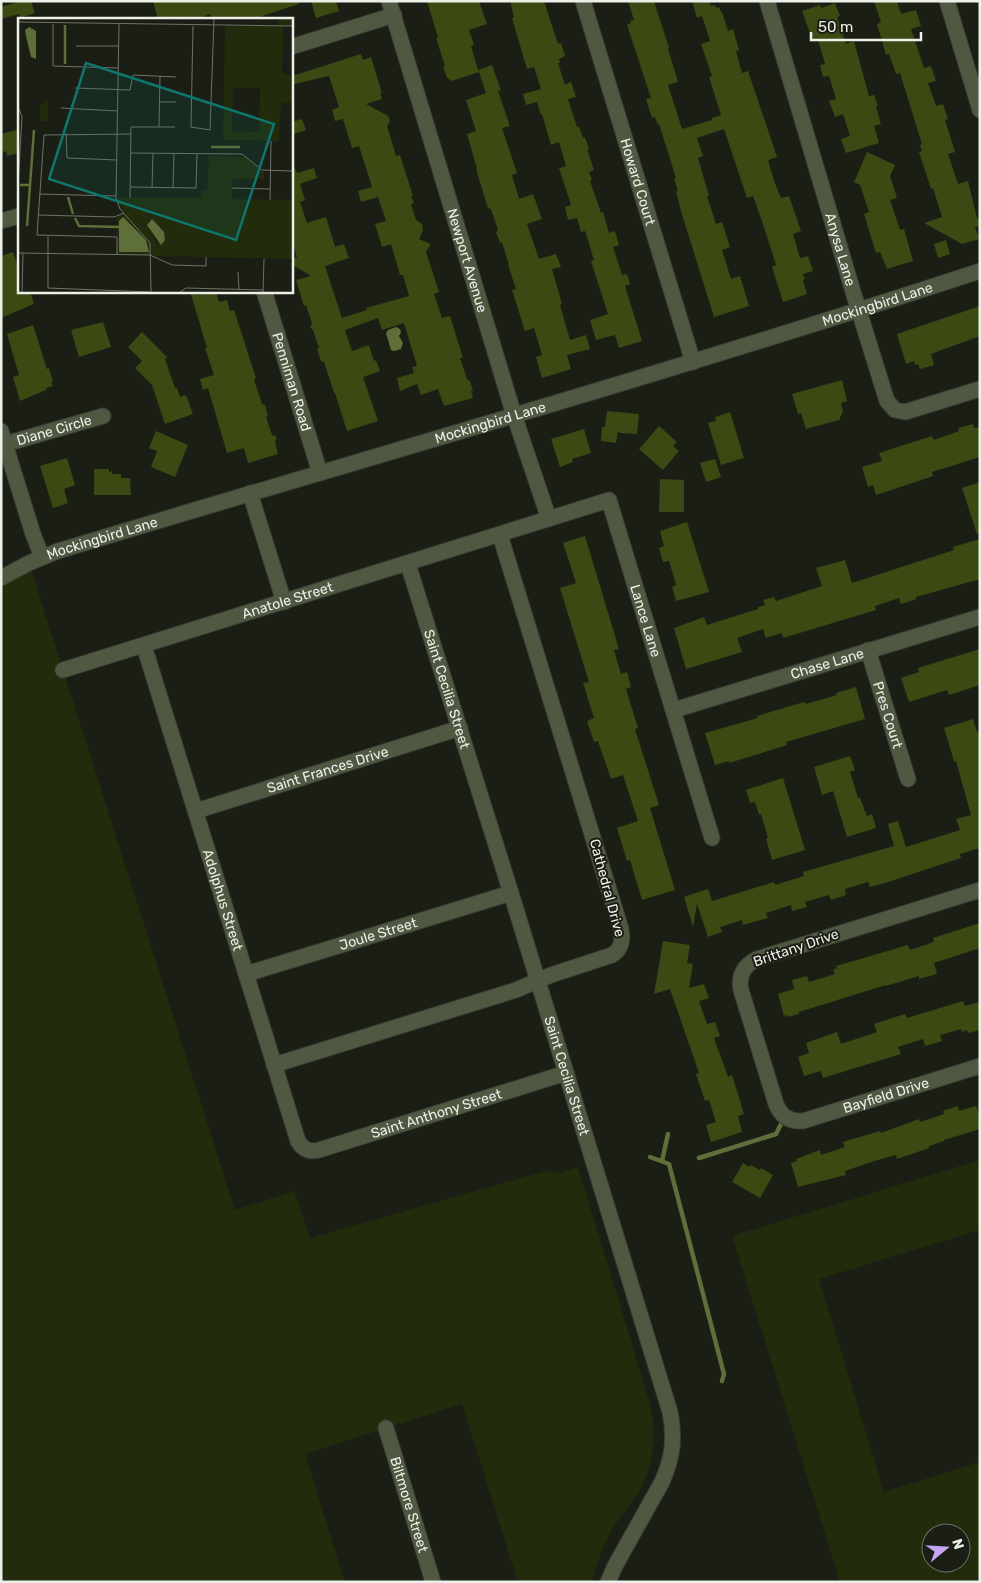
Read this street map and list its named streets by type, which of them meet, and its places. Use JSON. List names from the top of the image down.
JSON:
{
  "streets": {
    "street": [
      "Howard Court",
      "Anysa Lane",
      "Newport Avenue",
      "Mockingbird Lane",
      "Penniman Road",
      "Diane Circle",
      "Anatole Street",
      "Lance Lane",
      "Chase Lane",
      "Saint Cecilia Street",
      "Pres Court",
      "Saint Frances Drive",
      "Cathedral Drive",
      "Adolphus Street",
      "Joule Street",
      "Brittany Drive",
      "Bayfield Drive",
      "Saint Anthony Street",
      "Biltmore Street"
    ]
  },
  "crossings": [
    ["Howard Court", "Mockingbird Lane"],
    ["Anysa Lane", "Mockingbird Lane"],
    ["Newport Avenue", "Mockingbird Lane"],
    ["Newport Avenue", "Lance Lane"],
    ["Mockingbird Lane", "Penniman Road"],
    ["Anatole Street", "Lance Lane"],
    ["Anatole Street", "Saint Cecilia Street"],
    ["Anatole Street", "Cathedral Drive"],
    ["Anatole Street", "Adolphus Street"],
    ["Lance Lane", "Chase Lane"],
    ["Lance Lane", "Cathedral Drive"],
    ["Chase Lane", "Pres Court"],
    ["Saint Cecilia Street", "Saint Frances Drive"],
    ["Saint Cecilia Street", "Cathedral Drive"],
    ["Saint Cecilia Street", "Joule Street"],
    ["Saint Cecilia Street", "Saint Anthony Street"],
    ["Saint Frances Drive", "Adolphus Street"],
    ["Cathedral Drive", "Adolphus Street"],
    ["Adolphus Street", "Joule Street"],
    ["Adolphus Street", "Saint Anthony Street"],
    ["Brittany Drive", "Bayfield Drive"]
  ],
  "scale_bar": "50 m",
  "north": "right"
}
